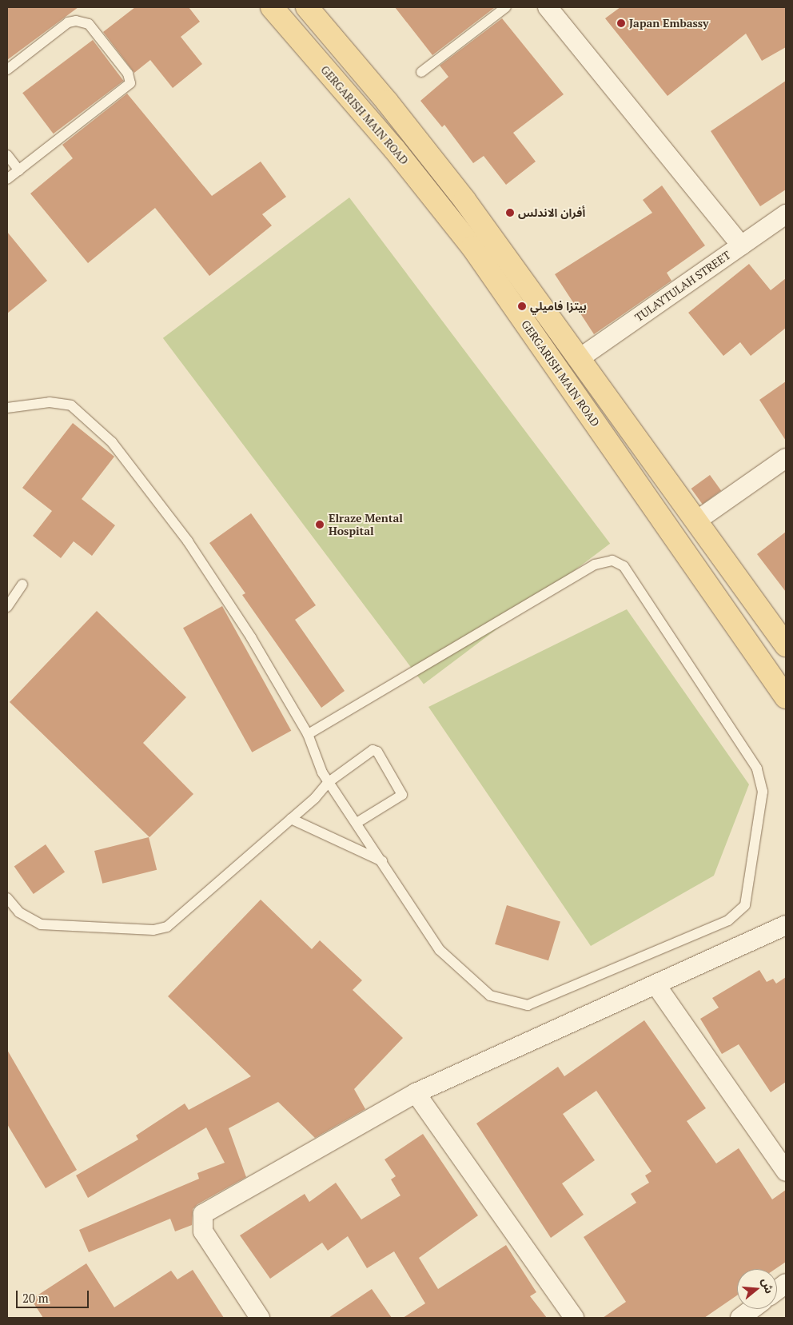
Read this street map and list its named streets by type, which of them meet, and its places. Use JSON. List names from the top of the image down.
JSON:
{
  "streets": {
    "main road": ["GERGARISH MAIN ROAD"],
    "street": ["TULAYTULAH STREET"]
  },
  "crossings": [
    ["GERGARISH MAIN ROAD", "TULAYTULAH STREET"]
  ],
  "places": [
    "Japan Embassy",
    "أفران الاندلس",
    "بيتزا فاميلي",
    "Elraze Mental Hospital"
  ],
  "scale_bar": "20 m",
  "north": "right"
}
